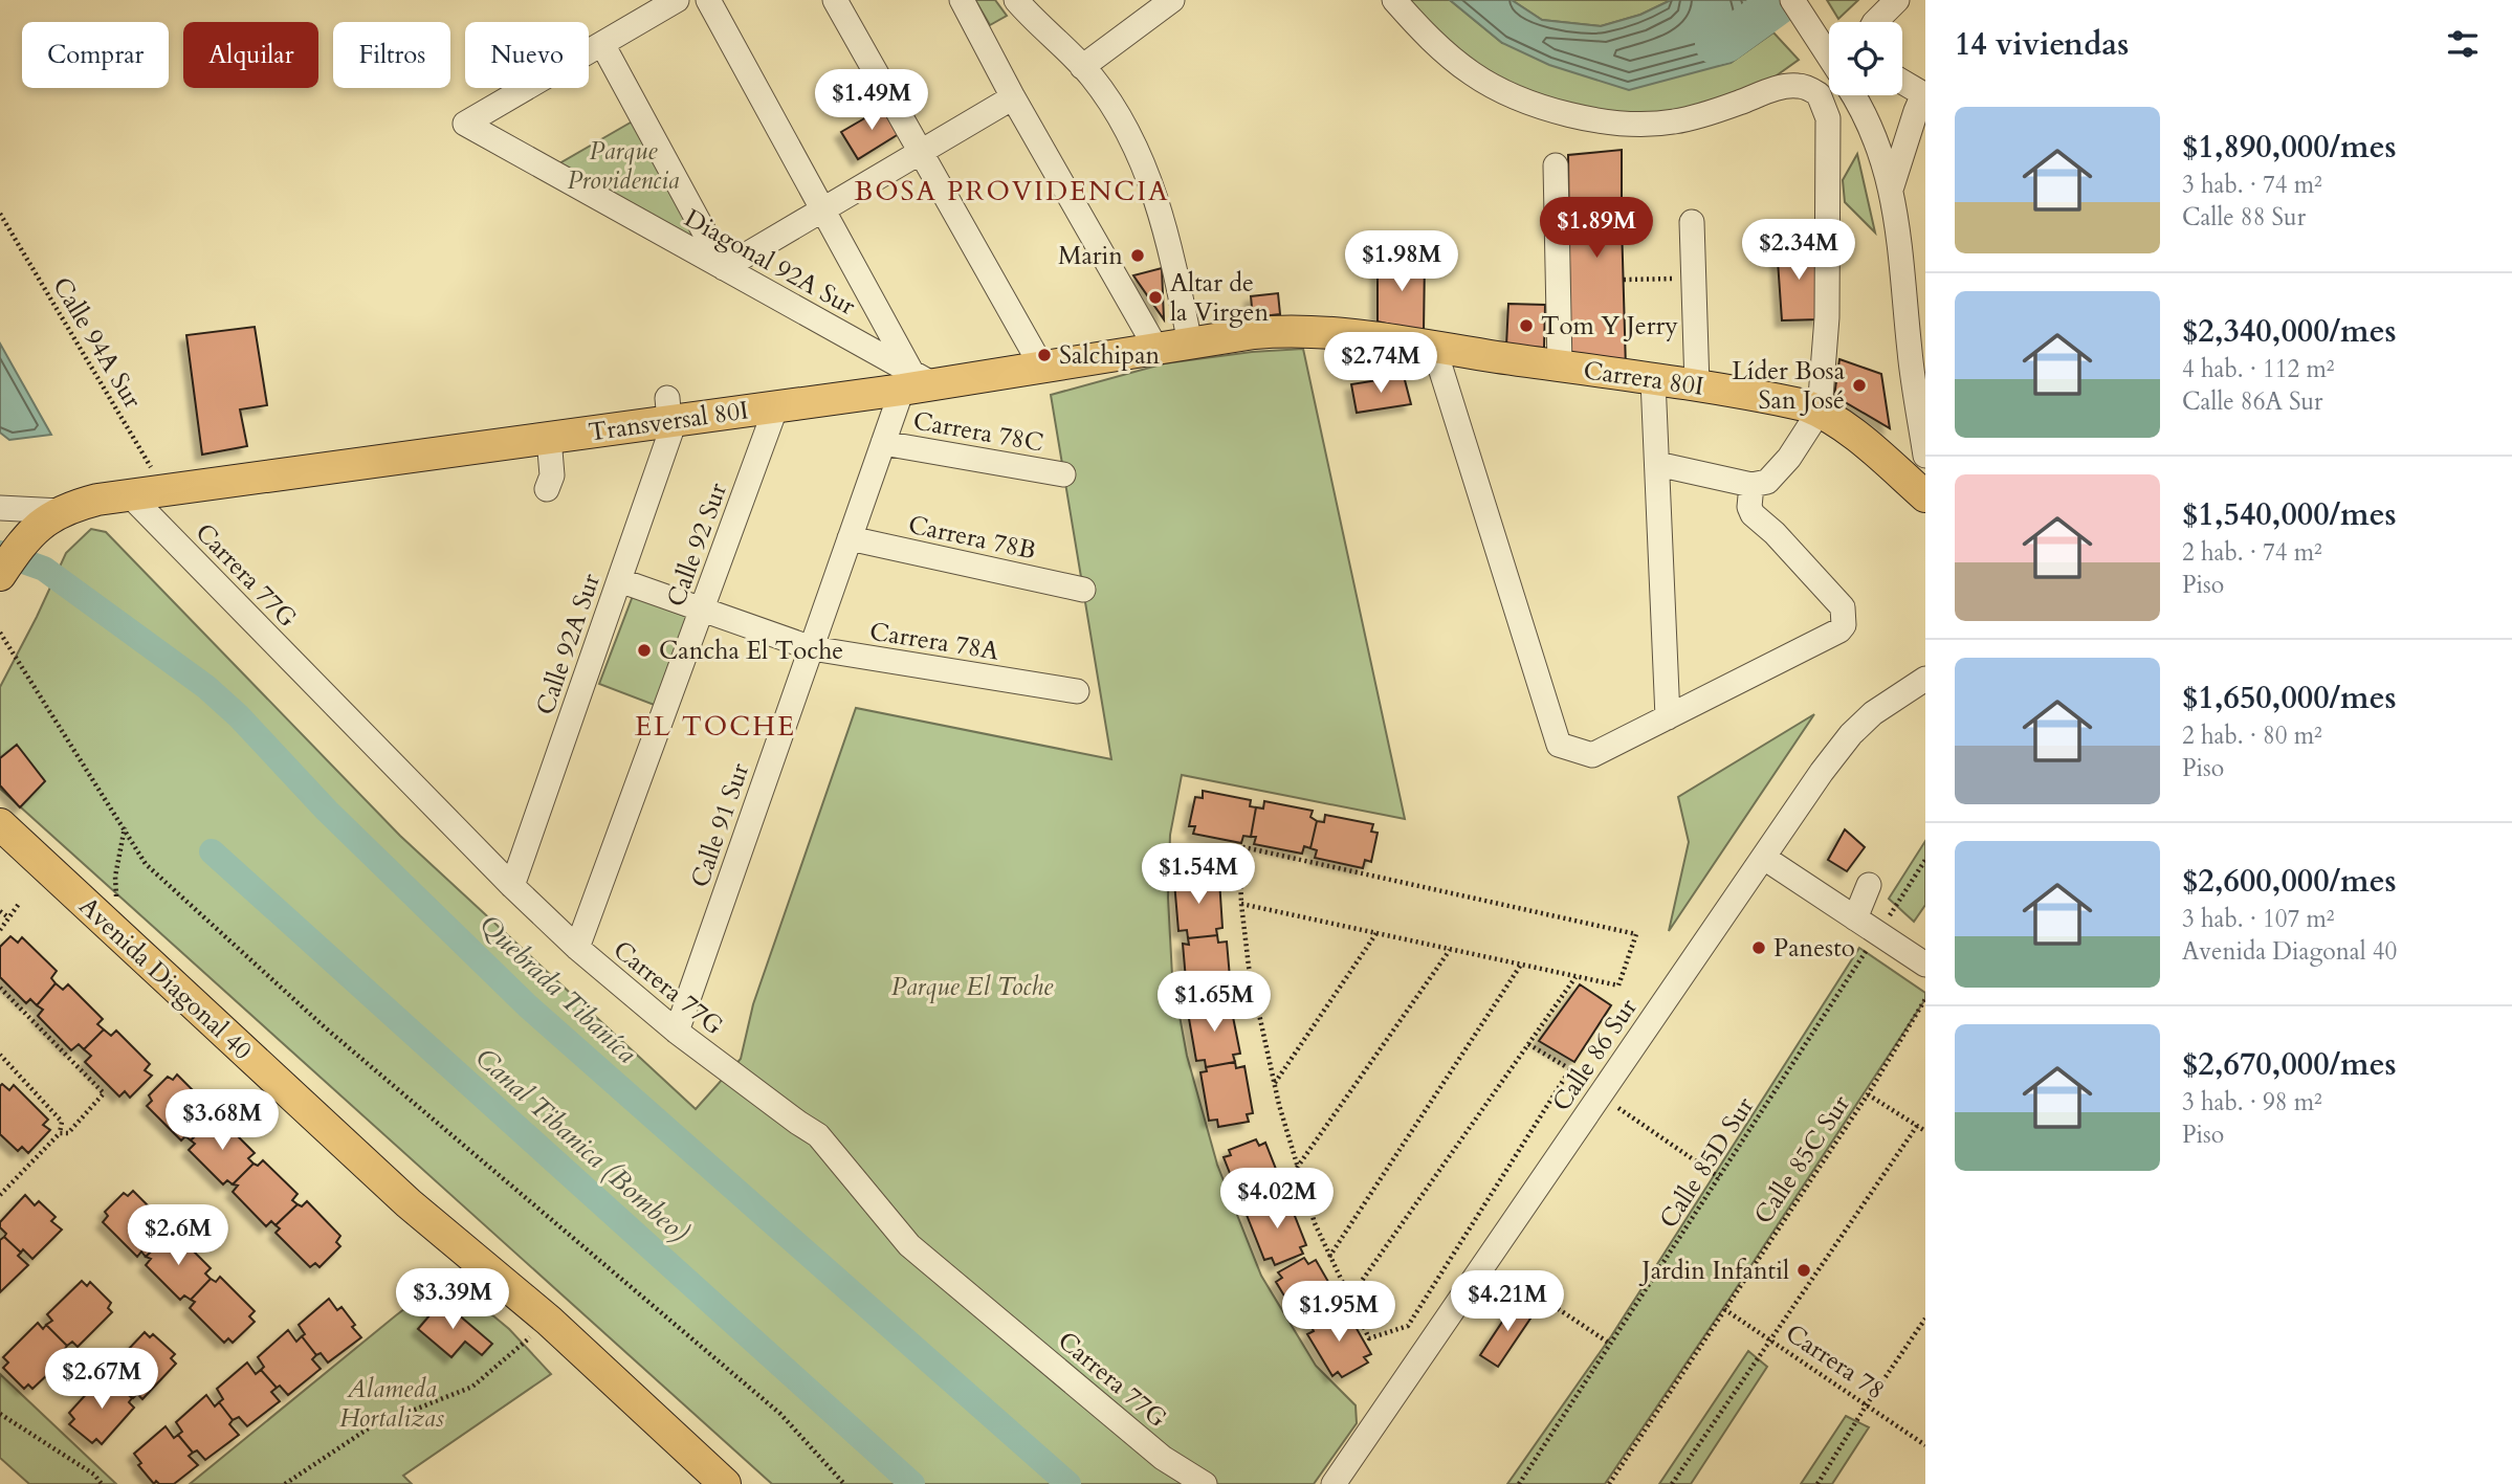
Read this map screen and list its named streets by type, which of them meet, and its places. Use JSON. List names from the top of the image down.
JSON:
{
  "streets": {
    "main road": ["Carrera 80I", "Transversal 80I", "Avenida Diagonal 40"],
    "street": [
      "Diagonal 92A Sur",
      "Carrera 78C",
      "Carrera 78B",
      "Calle 92 Sur",
      "Carrera 77G",
      "Carrera 78A",
      "Calle 92A Sur",
      "Calle 91 Sur",
      "Calle 86 Sur"
    ],
    "path": [
      "Calle 94A Sur",
      "Calle 85C Sur",
      "Calle 85D Sur",
      "Carrera 78"
    ]
  },
  "crossings": [
    ["Diagonal 92A Sur", "Transversal 80I"],
    ["Diagonal 92A Sur", "Calle 91 Sur"],
    ["Calle 94A Sur", "Transversal 80I"],
    ["Carrera 80I", "Transversal 80I"],
    ["Transversal 80I", "Calle 92 Sur"],
    ["Transversal 80I", "Carrera 77G"],
    ["Transversal 80I", "Calle 92A Sur"],
    ["Transversal 80I", "Calle 91 Sur"],
    ["Carrera 78C", "Calle 91 Sur"],
    ["Carrera 78B", "Calle 91 Sur"],
    ["Calle 92 Sur", "Carrera 77G"],
    ["Calle 92 Sur", "Carrera 78A"],
    ["Carrera 77G", "Calle 92A Sur"],
    ["Carrera 77G", "Calle 91 Sur"],
    ["Carrera 78A", "Calle 92A Sur"],
    ["Carrera 78A", "Calle 91 Sur"],
    ["Calle 85C Sur", "Carrera 78"]
  ],
  "districts": ["BOSA PROVIDENCIA", "EL TOCHE"],
  "water": ["Quebrada Tibaníca", "Canal Tibanica (Bombeo)"],
  "parks": ["Parque Providencia", "Parque El Toche", "Alameda Hortalizas"],
  "places": [
    "Marin",
    "Altar de la Virgen",
    "Tom Y Jerry",
    "Salchipan",
    "Líder Bosa San José",
    "Cancha El Toche",
    "Panesto",
    "Jardin Infantil"
  ],
  "page": {
    "heading": "14 viviendas",
    "chip": [
      "Comprar",
      "Alquilar",
      "Filtros",
      "Nuevo"
    ],
    "price": [
      "$1.49M",
      "$1.89M",
      "$2.34M",
      "$1.98M",
      "$2.74M",
      "$1.54M",
      "$1.65M",
      "$3.68M",
      "$4.02M",
      "$2.6M",
      "$3.39M",
      "$4.21M",
      "$1.95M",
      "$2.67M"
    ],
    "list": [
      {
        "name": "$1,890,000/mes",
        "note": "3 hab. · 74 m² · Calle 88 Sur"
      },
      {
        "name": "$2,340,000/mes",
        "note": "4 hab. · 112 m² · Calle 86A Sur"
      },
      {
        "name": "$1,540,000/mes",
        "note": "2 hab. · 74 m² · Piso"
      },
      {
        "name": "$1,650,000/mes",
        "note": "2 hab. · 80 m² · Piso"
      },
      {
        "name": "$2,600,000/mes",
        "note": "3 hab. · 107 m² · Avenida Diagonal 40"
      },
      {
        "name": "$2,670,000/mes",
        "note": "3 hab. · 98 m² · Piso"
      }
    ]
  }
}
